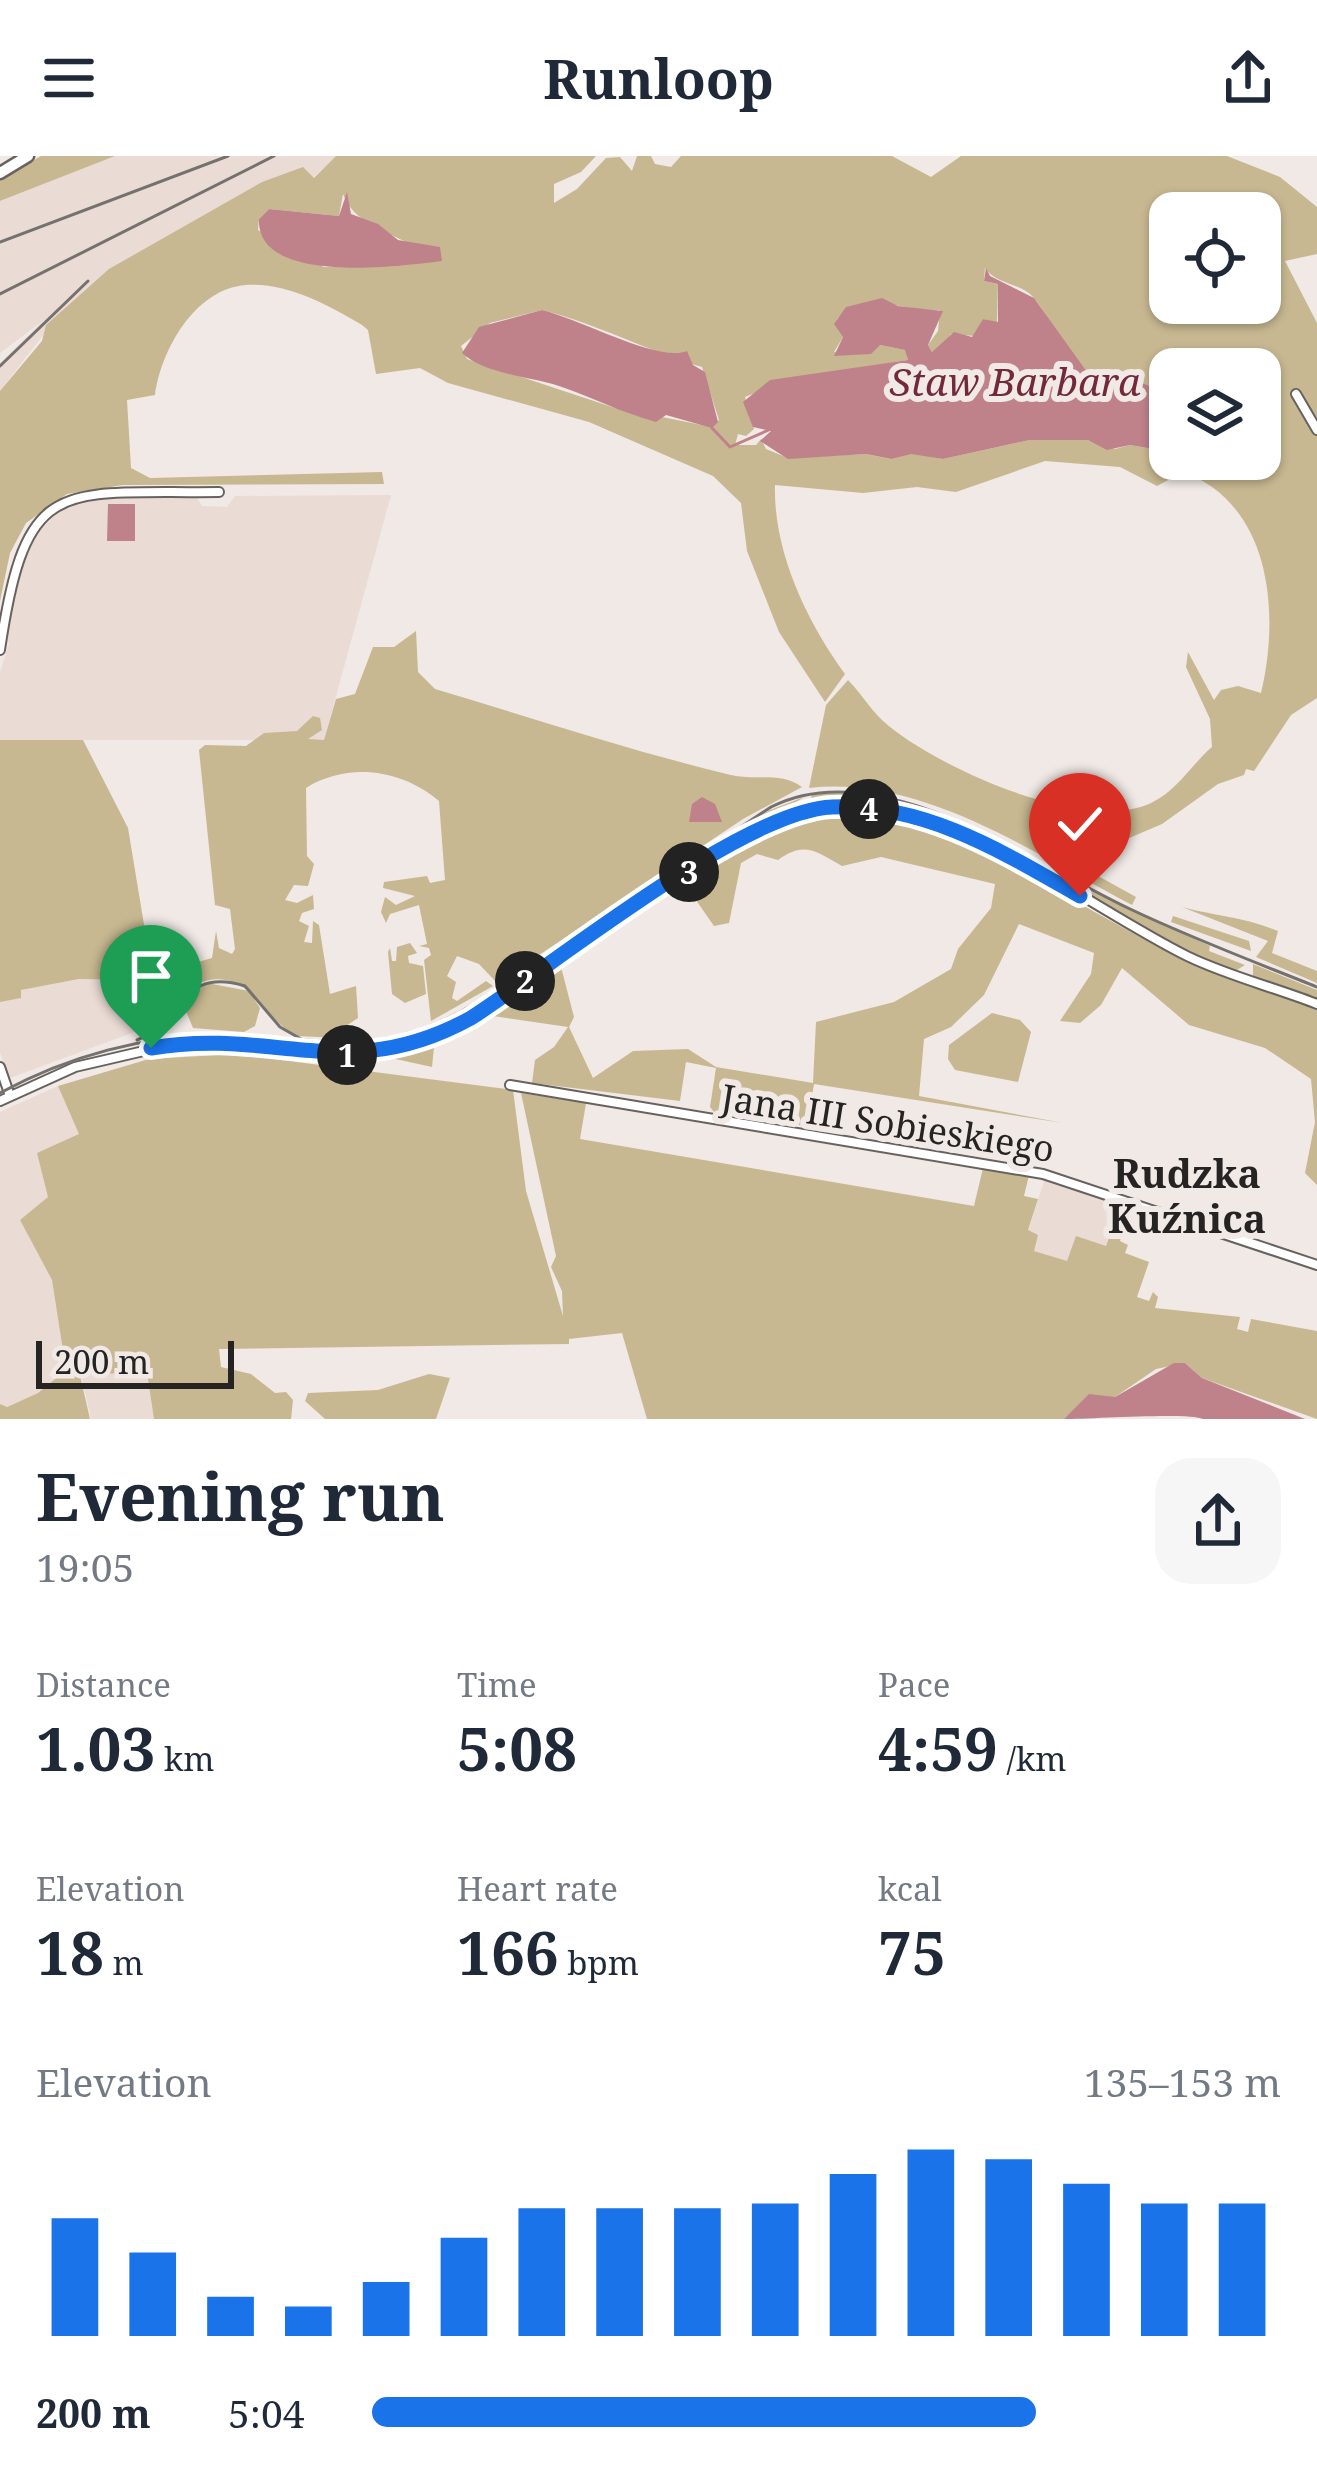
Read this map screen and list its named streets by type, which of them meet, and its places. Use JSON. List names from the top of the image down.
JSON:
{
  "streets": {
    "street": ["Jana III Sobieskiego"]
  },
  "districts": ["Rudzka Kuźnica"],
  "water": ["Staw Barbara"],
  "scale_bar": "200 m",
  "page": {
    "header": "Runloop",
    "pins": [
      "4",
      "3",
      "2",
      "1"
    ],
    "scale": "200 m",
    "heading": ["Evening run", "19:05"],
    "stats": [
      ["Distance", "1.03 km"],
      ["Time", "5:08"],
      ["Pace", "4:59 /km"],
      ["Elevation", "18 m"],
      ["Heart rate", "166 bpm"],
      ["kcal", "75"]
    ],
    "chart": ["Elevation", "135–153 m"],
    "list": [
      {
        "name": "200 m",
        "note": "5:04"
      }
    ]
  }
}
